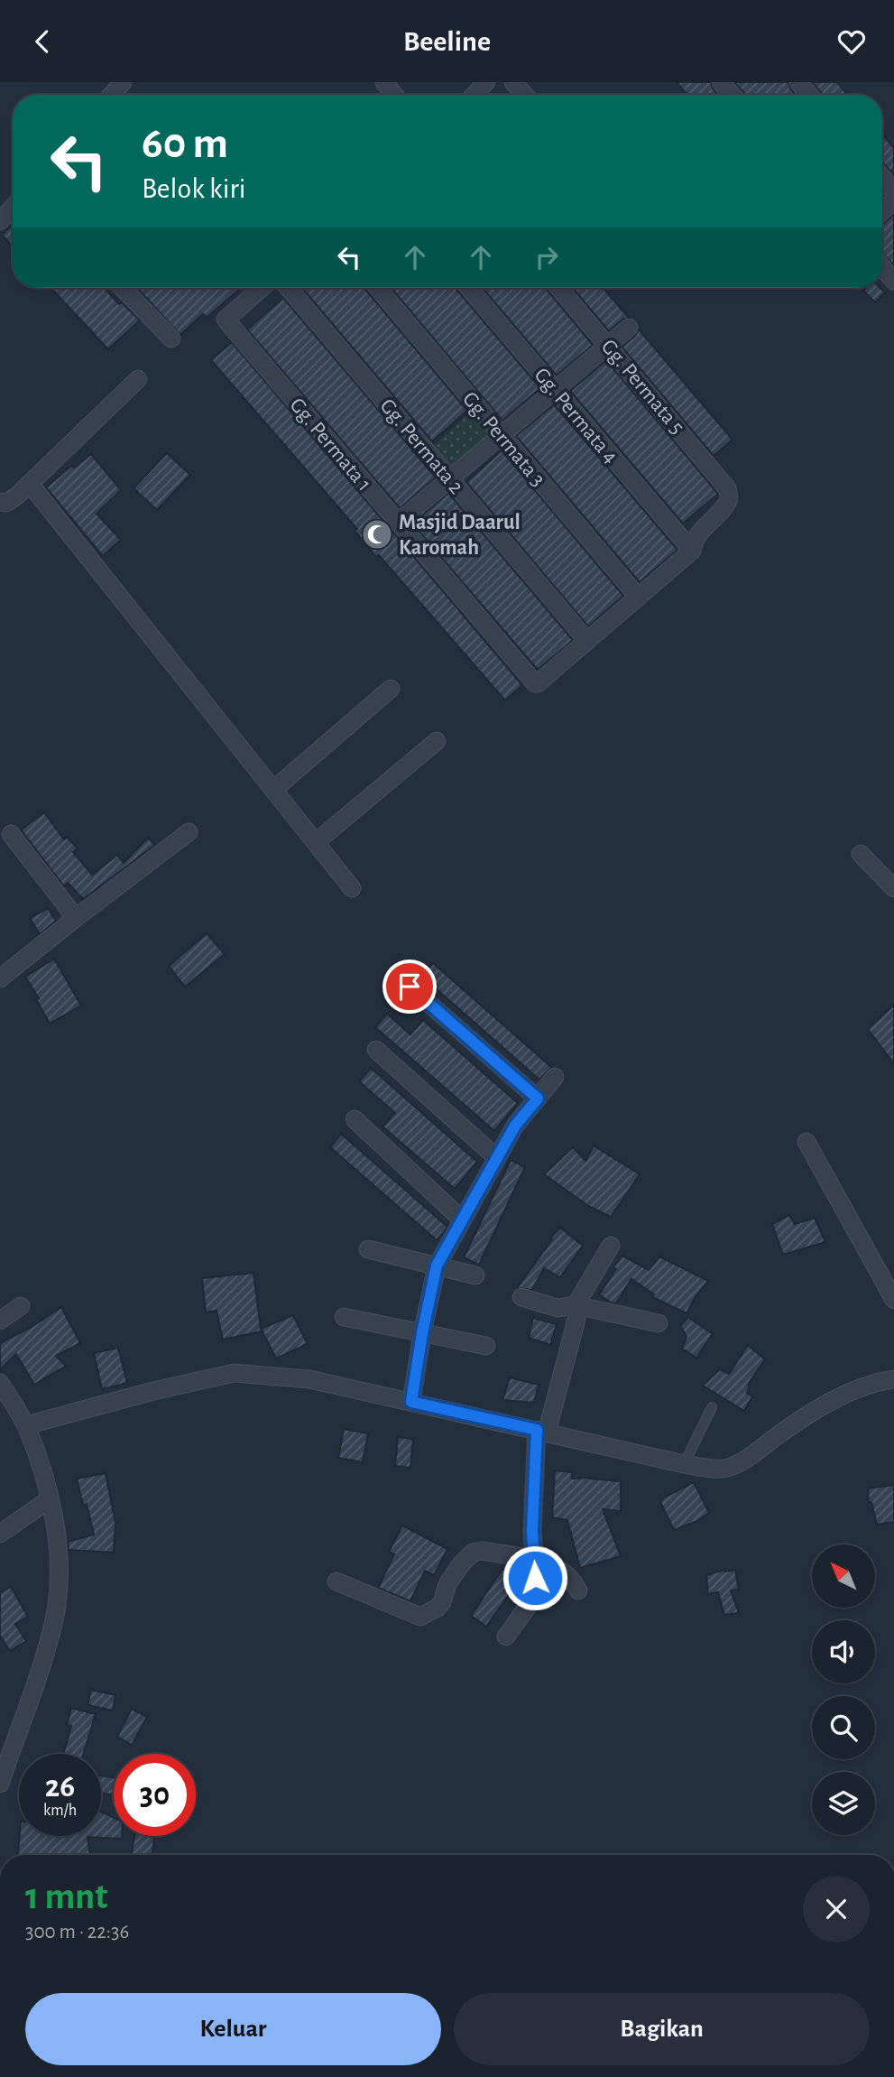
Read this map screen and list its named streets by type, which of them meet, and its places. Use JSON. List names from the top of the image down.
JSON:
{
  "streets": {
    "street": [
      "Gg. Permata 5",
      "Gg. Permata 4",
      "Gg. Permata 3",
      "Gg. Permata 1",
      "Gg. Permata 2"
    ]
  },
  "crossings": [
    ["Gg. Permata 5", "Gg. Permata 4"],
    ["Gg. Permata 1", "Gg. Permata 2"]
  ],
  "places": {
    "mosque": ["Masjid Daarul Karomah"]
  },
  "north": "top left",
  "page": {
    "header": "Beeline",
    "turn": ["60 m", "Belok kiri"],
    "speed": "26 km/h",
    "limit": "30",
    "heading": ["1 mnt", "300 m · 22:36"],
    "buttons": ["Keluar", "Bagikan"]
  }
}
